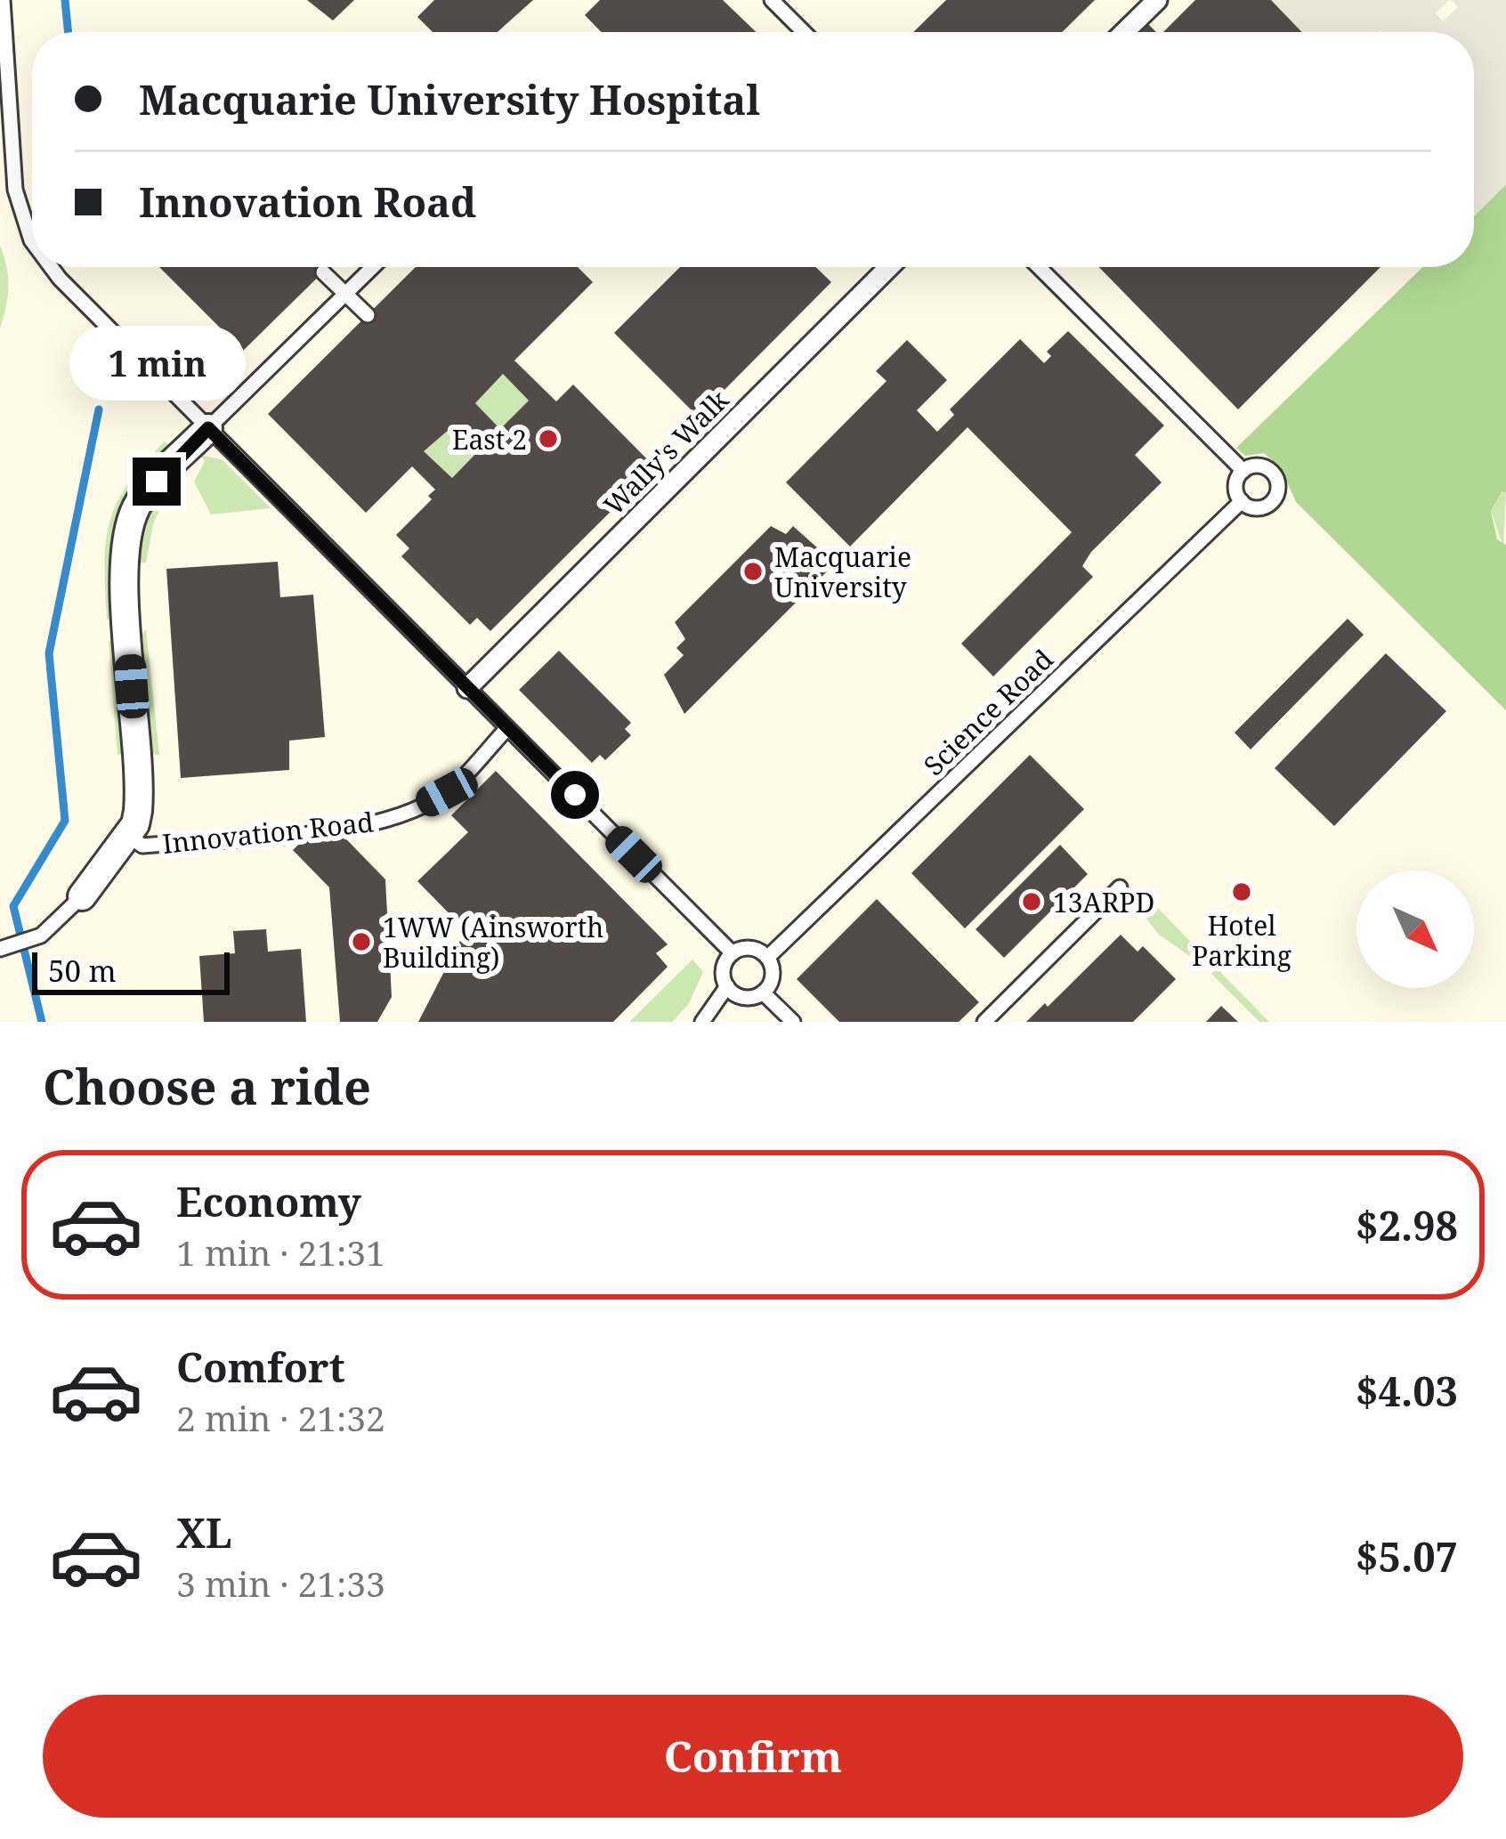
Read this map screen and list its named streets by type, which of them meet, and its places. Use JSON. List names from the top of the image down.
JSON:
{
  "streets": {
    "street": ["Wally's Walk", "Innovation Road"],
    "lane": ["Science Road"]
  },
  "places": [
    "East 2",
    "Macquarie University",
    "Hotel Parking",
    "13ARPD",
    "1WW (Ainsworth Building)"
  ],
  "scale_bar": "50 m",
  "north": "bottom right",
  "page": {
    "banner": ["Macquarie University Hospital", "Innovation Road"],
    "bubble": "1 min",
    "scale": "50 m",
    "heading": "Choose a ride",
    "list": [
      {
        "name": "Economy",
        "note": "1 min · 21:31",
        "value": "$2.98"
      },
      {
        "name": "Comfort",
        "note": "2 min · 21:32",
        "value": "$4.03"
      },
      {
        "name": "XL",
        "note": "3 min · 21:33",
        "value": "$5.07"
      }
    ],
    "buttons": "Confirm"
  }
}
